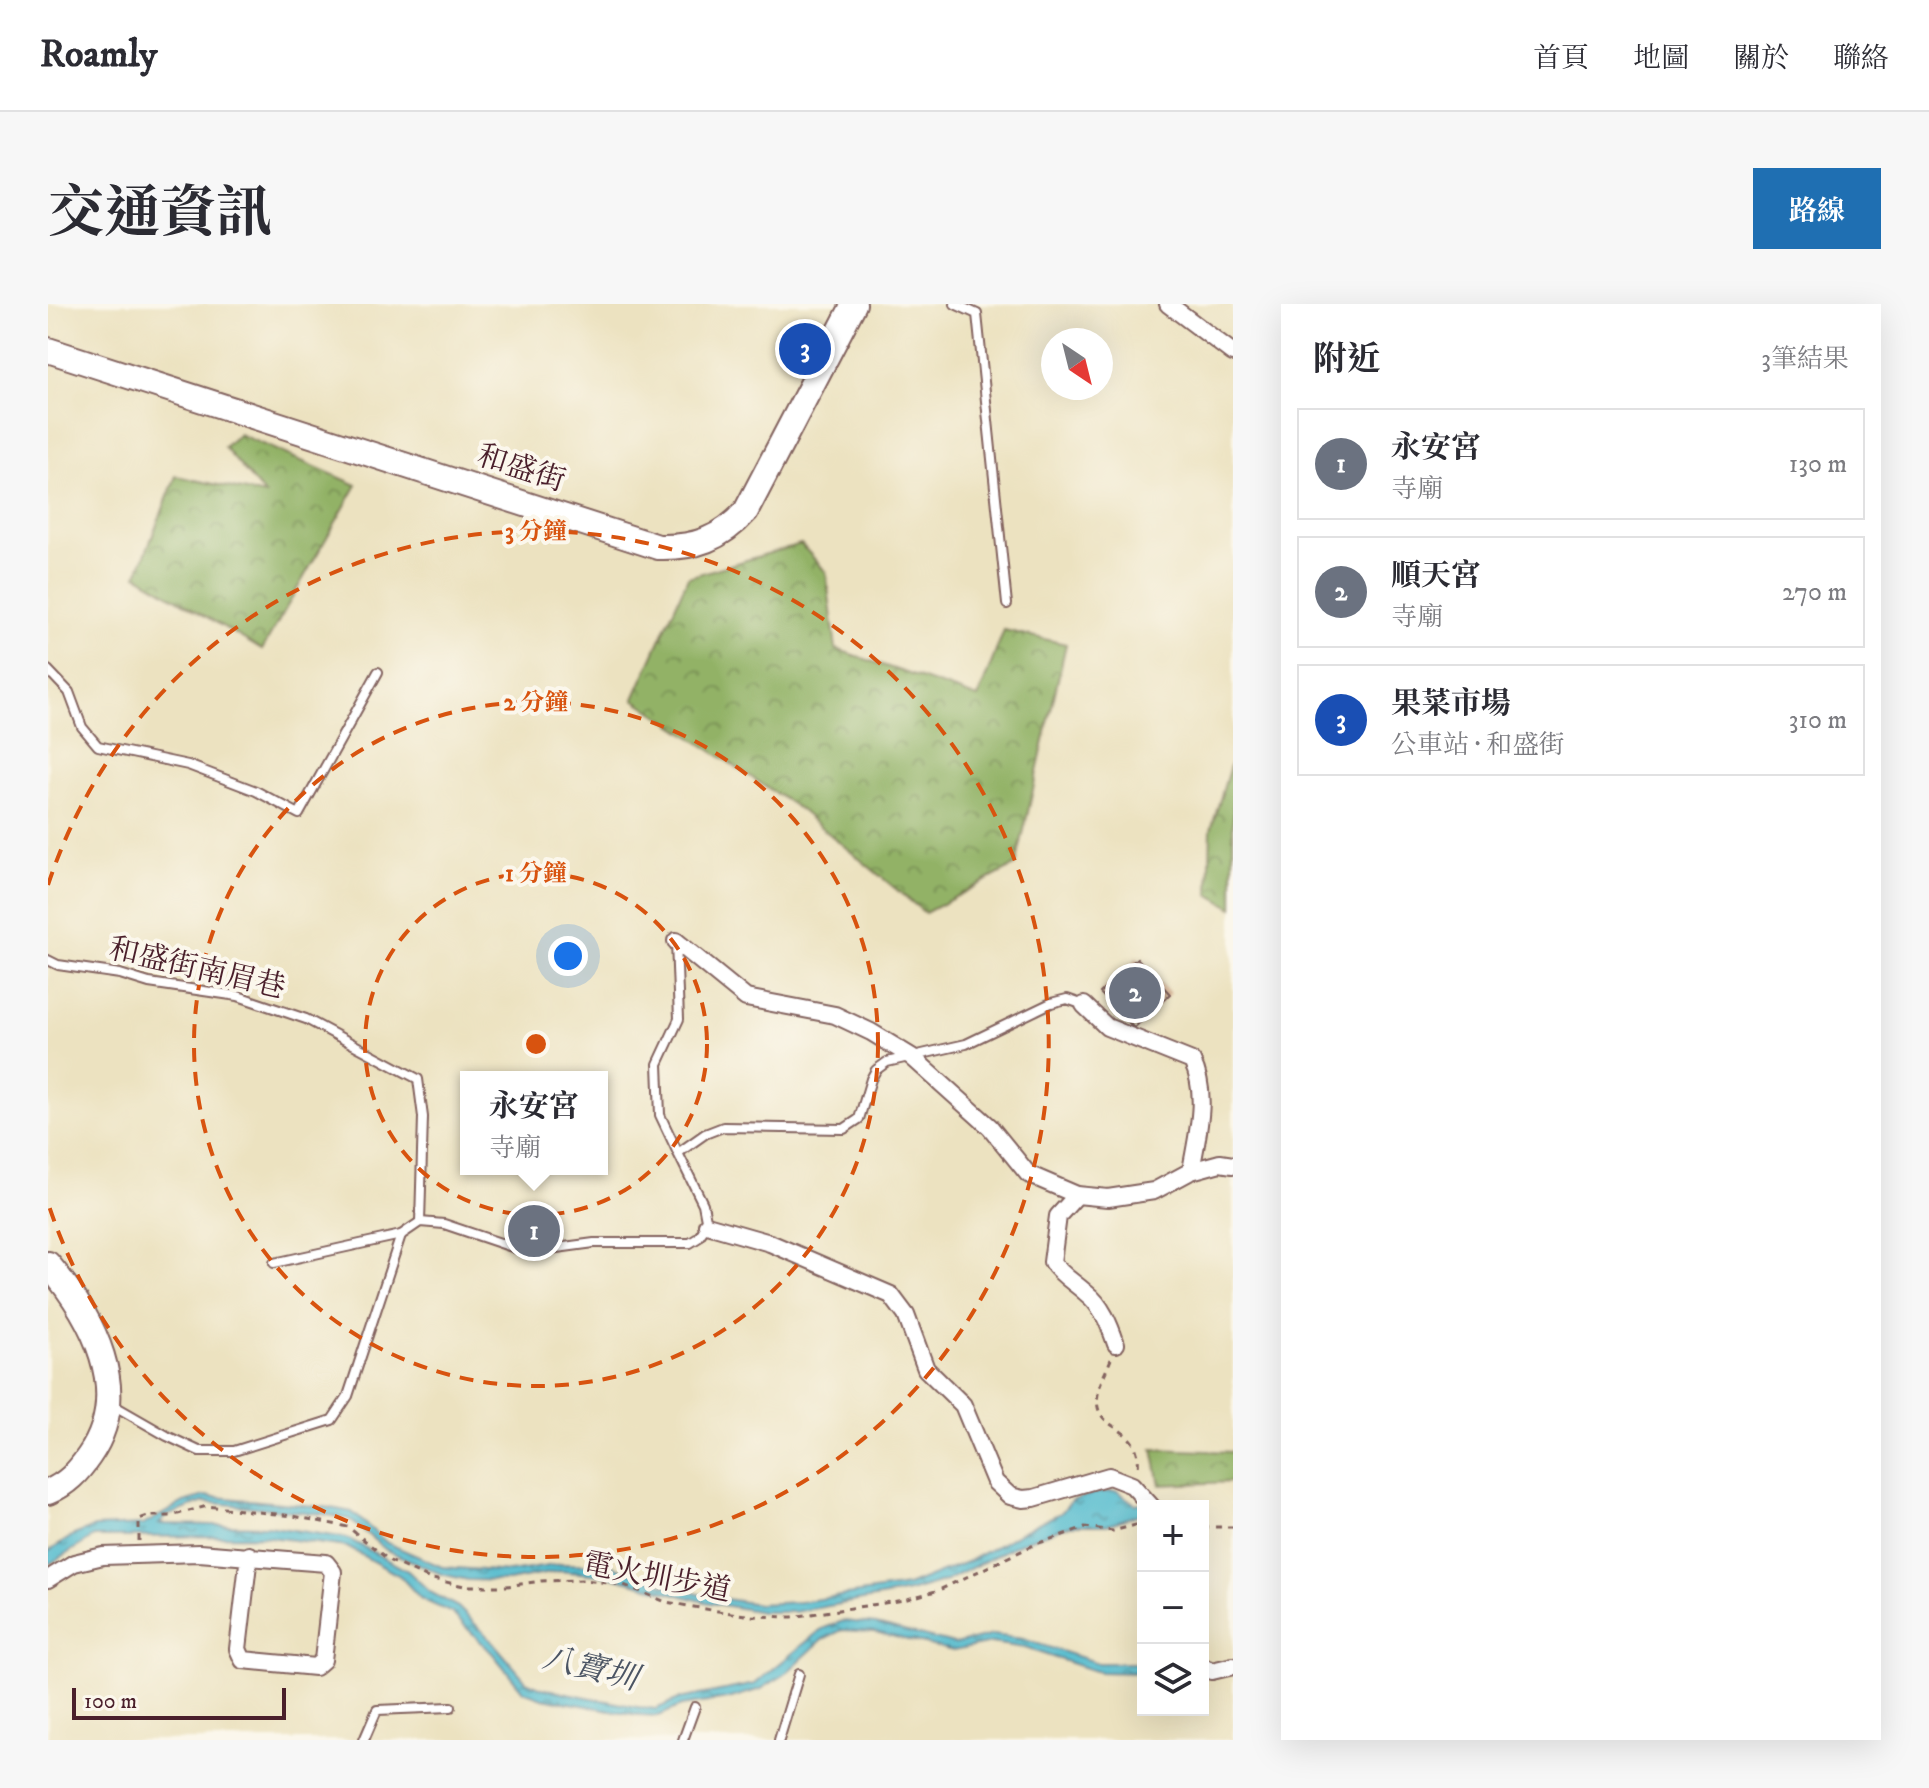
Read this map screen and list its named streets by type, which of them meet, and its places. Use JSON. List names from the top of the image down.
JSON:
{
  "streets": {
    "main road": ["和盛街"],
    "lane": ["和盛街南眉巷"],
    "path": ["電火圳步道"]
  },
  "water": ["八寶圳"],
  "scale_bar": "100 m",
  "north": "bottom right",
  "page": {
    "header": "Roamly",
    "nav": [
      "首頁",
      "地圖",
      "關於",
      "聯絡"
    ],
    "title": "交通資訊",
    "buttons": "路線",
    "heading": ["附近", "3筆結果"],
    "pins": ["3", "2", "1"],
    "list": [
      {
        "mark": "1",
        "name": "永安宮",
        "note": "寺廟",
        "value": "130 m"
      },
      {
        "mark": "2",
        "name": "順天宮",
        "note": "寺廟",
        "value": "270 m"
      },
      {
        "mark": "3",
        "name": "果菜市場",
        "note": "公車站 · 和盛街",
        "value": "310 m"
      }
    ],
    "popup": ["永安宮", "寺廟"],
    "map_buttons": ["+", "−"],
    "scale": "100 m"
  },
  "rings": ["3 分鐘", "2 分鐘", "1 分鐘"]
}
